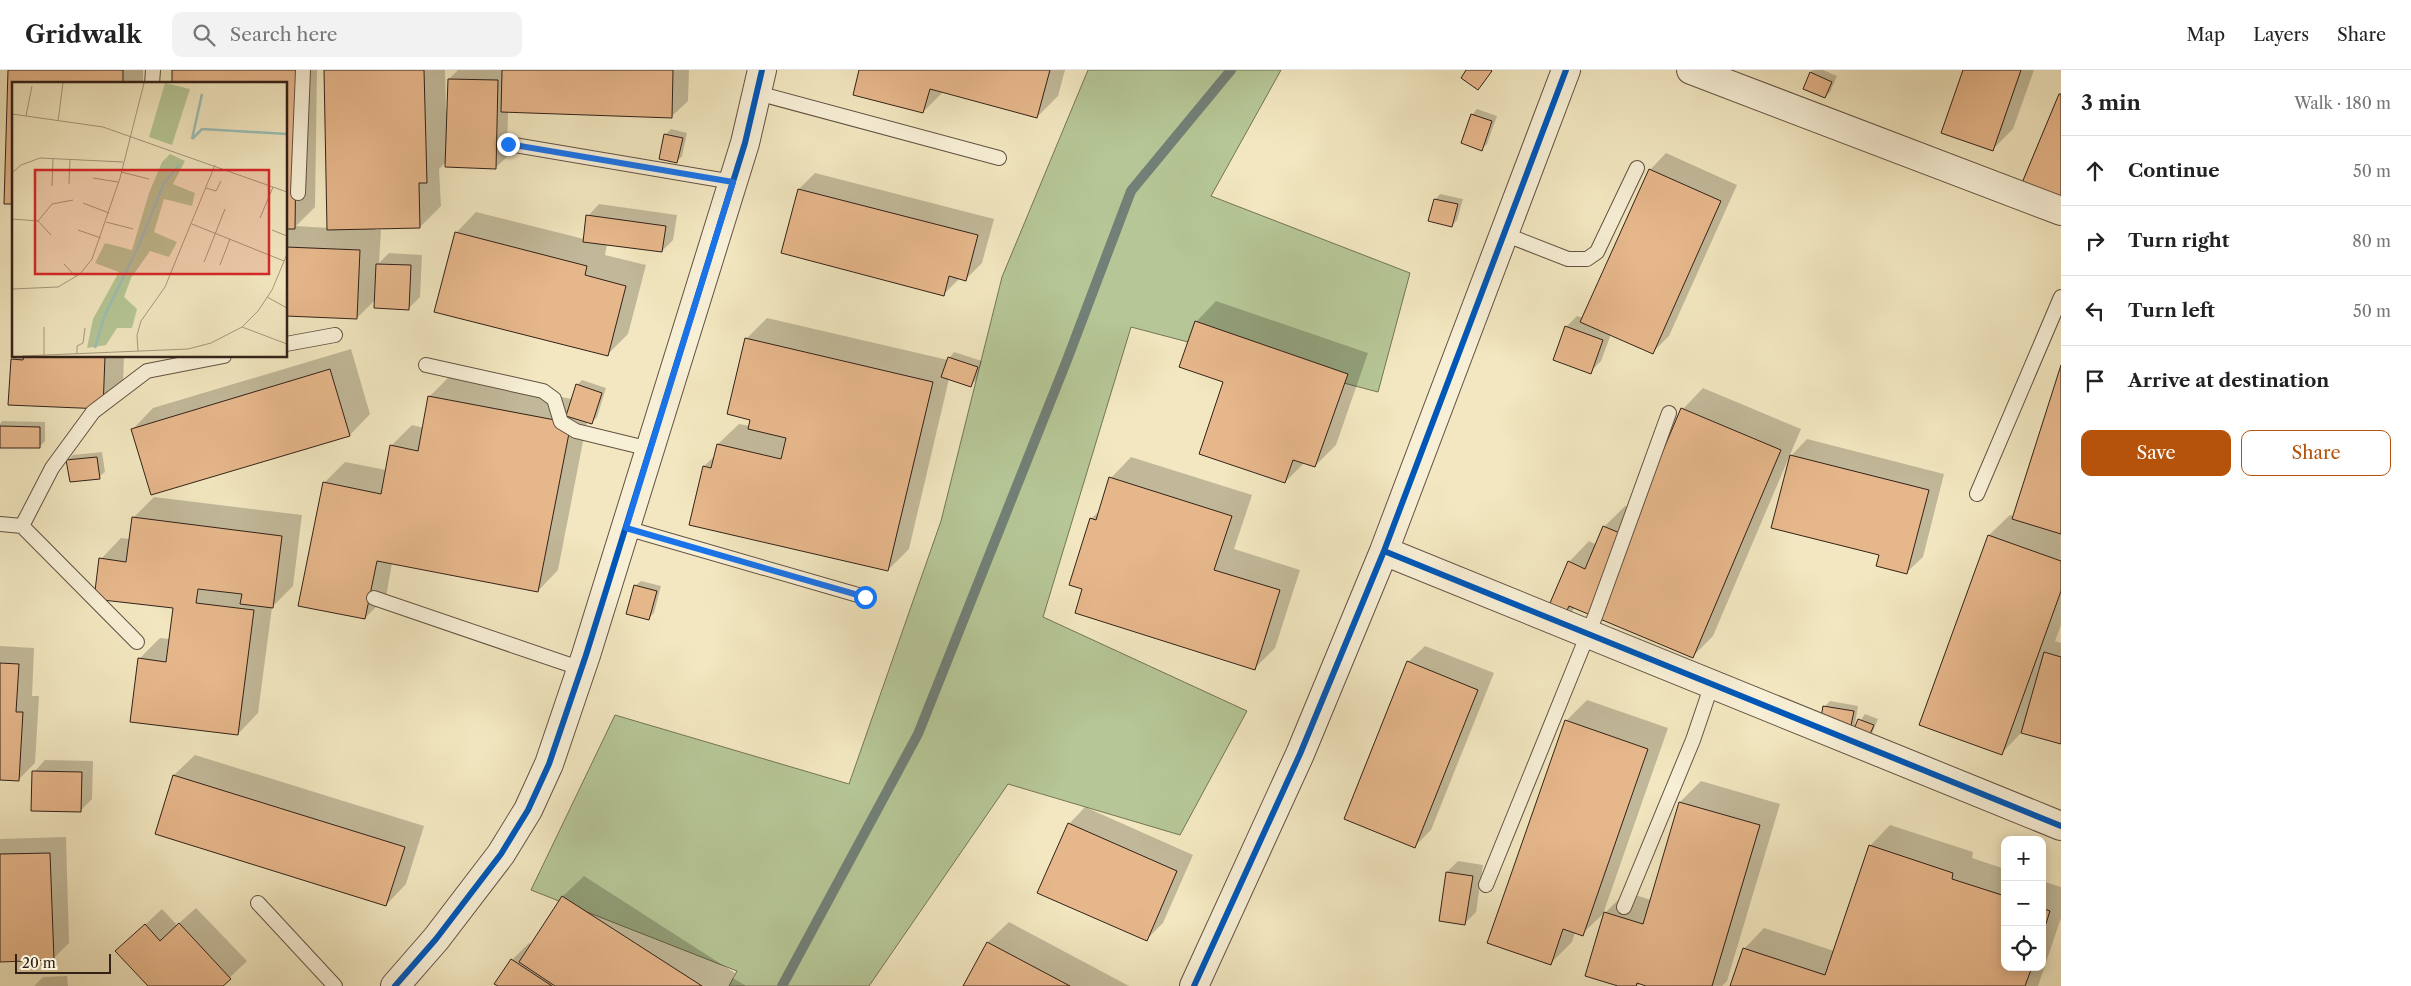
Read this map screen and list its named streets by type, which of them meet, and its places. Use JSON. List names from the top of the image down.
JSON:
{
  "scale_bar": "20 m",
  "page": {
    "header": "Gridwalk",
    "search": "Search here",
    "nav": ["Map", "Layers", "Share"],
    "heading": ["3 min", "Walk · 180 m"],
    "list": [
      ["Continue", "50 m"],
      ["Turn right", "80 m"],
      ["Turn left", "50 m"],
      "Arrive at destination"
    ],
    "buttons": ["Save", "Share"],
    "map_buttons": ["+", "−"],
    "scale": "20 m"
  }
}
